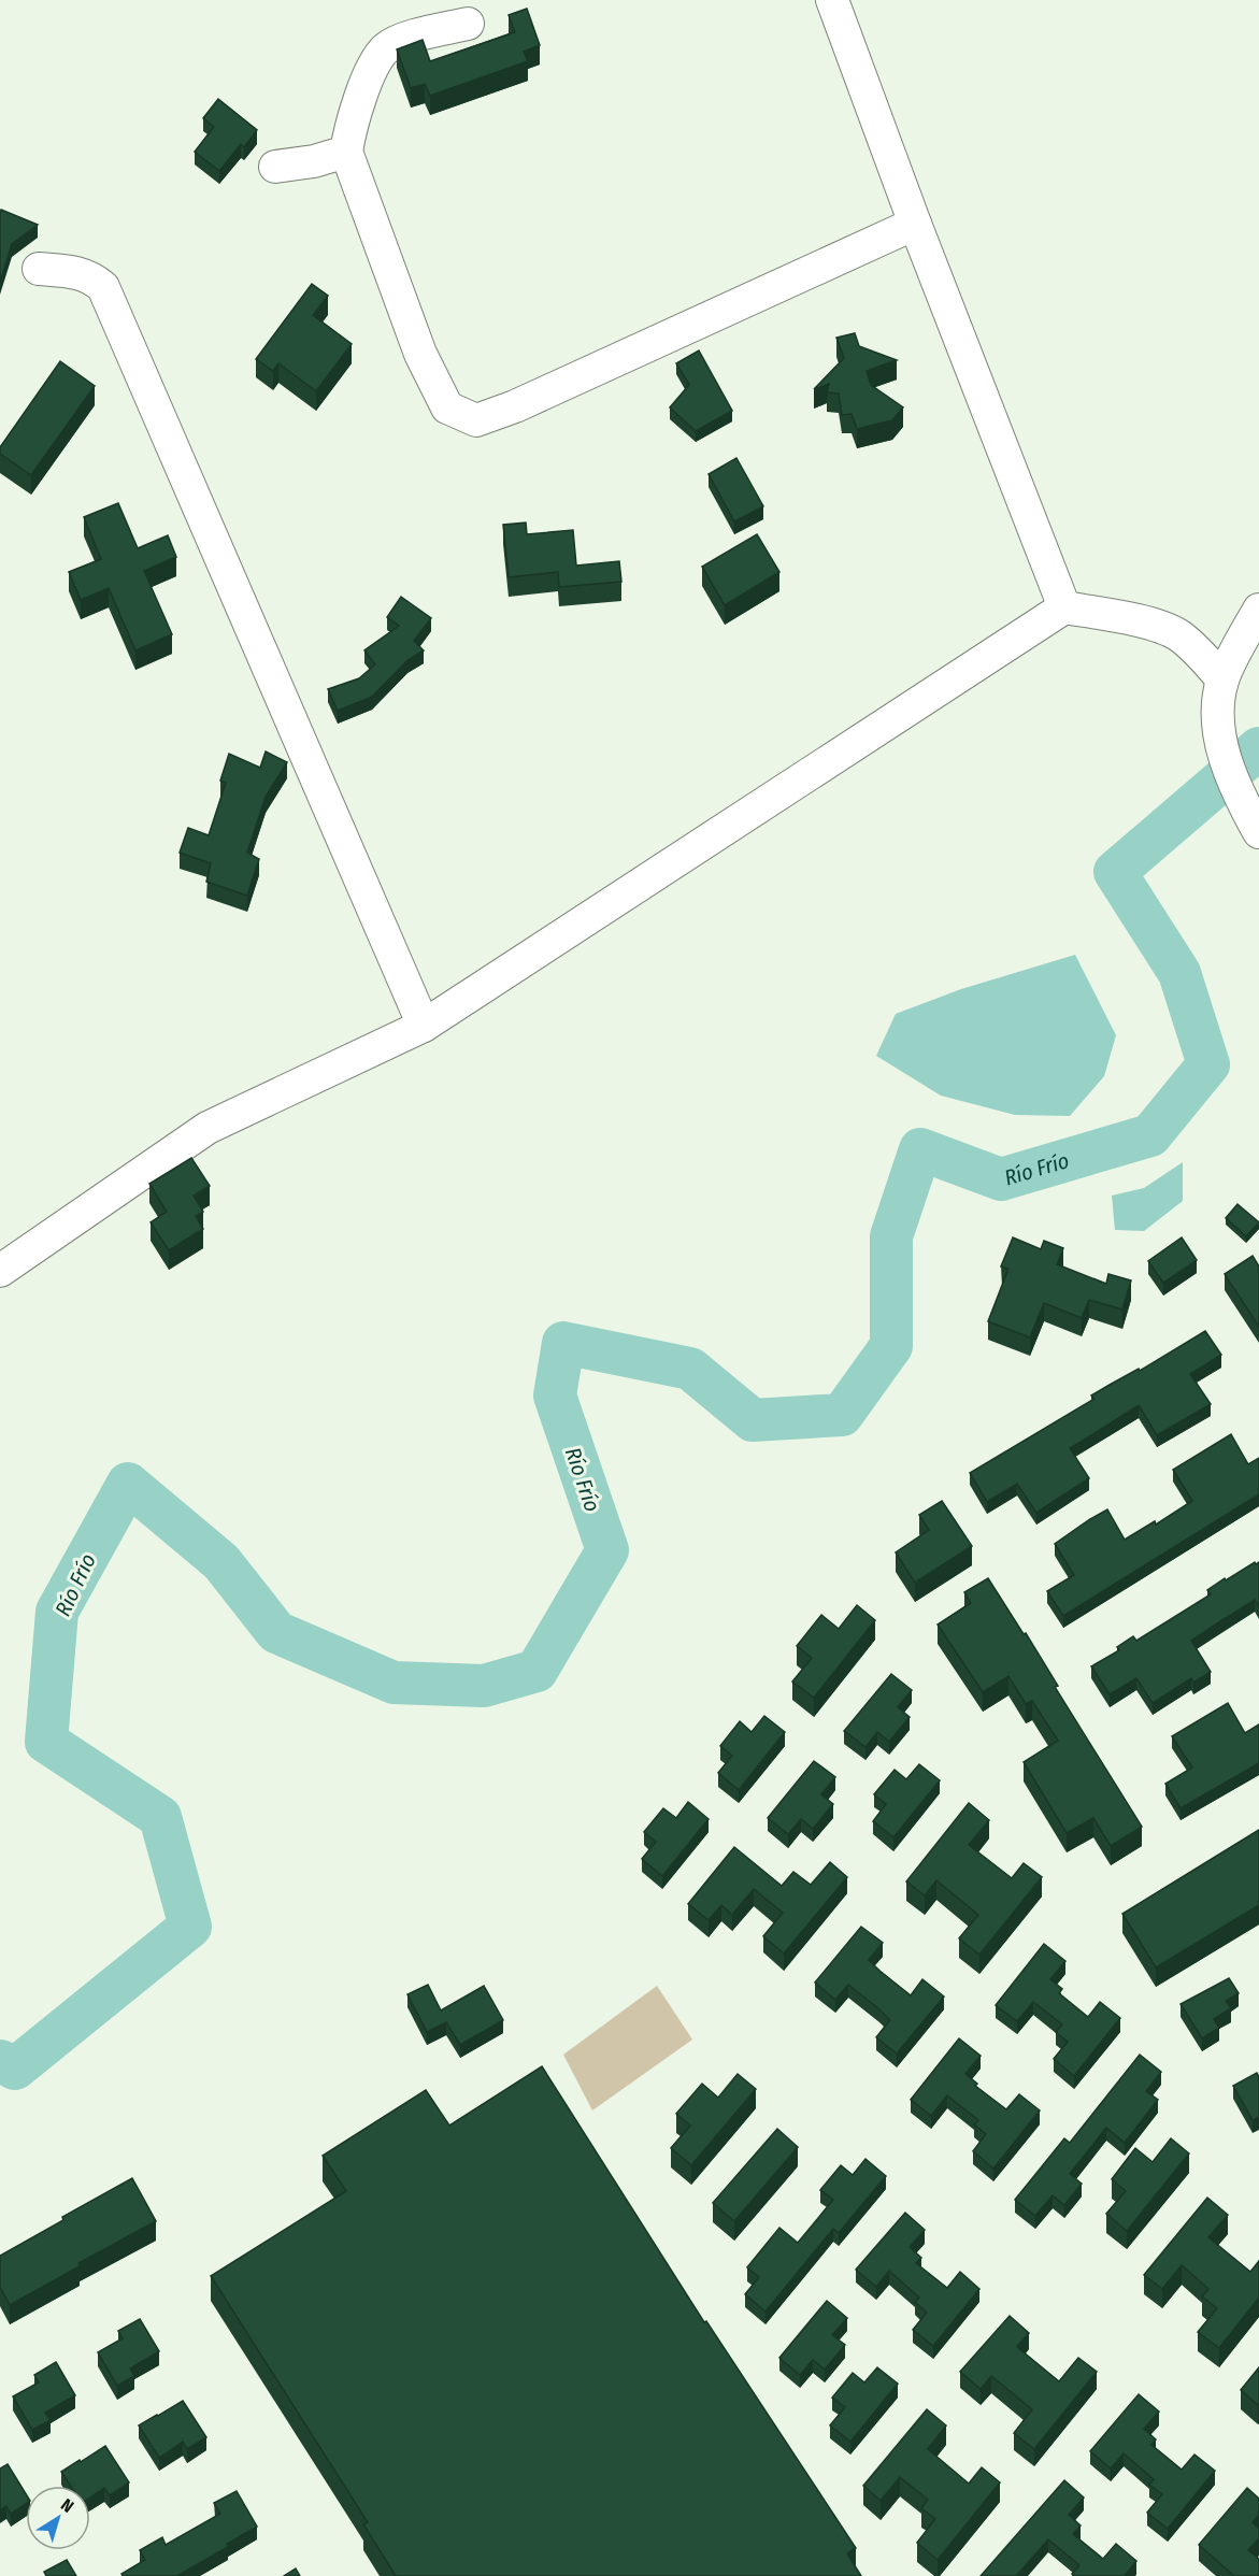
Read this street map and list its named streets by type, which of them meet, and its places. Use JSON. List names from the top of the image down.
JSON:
{
  "water": ["Río Frío"],
  "north": "top right"
}
